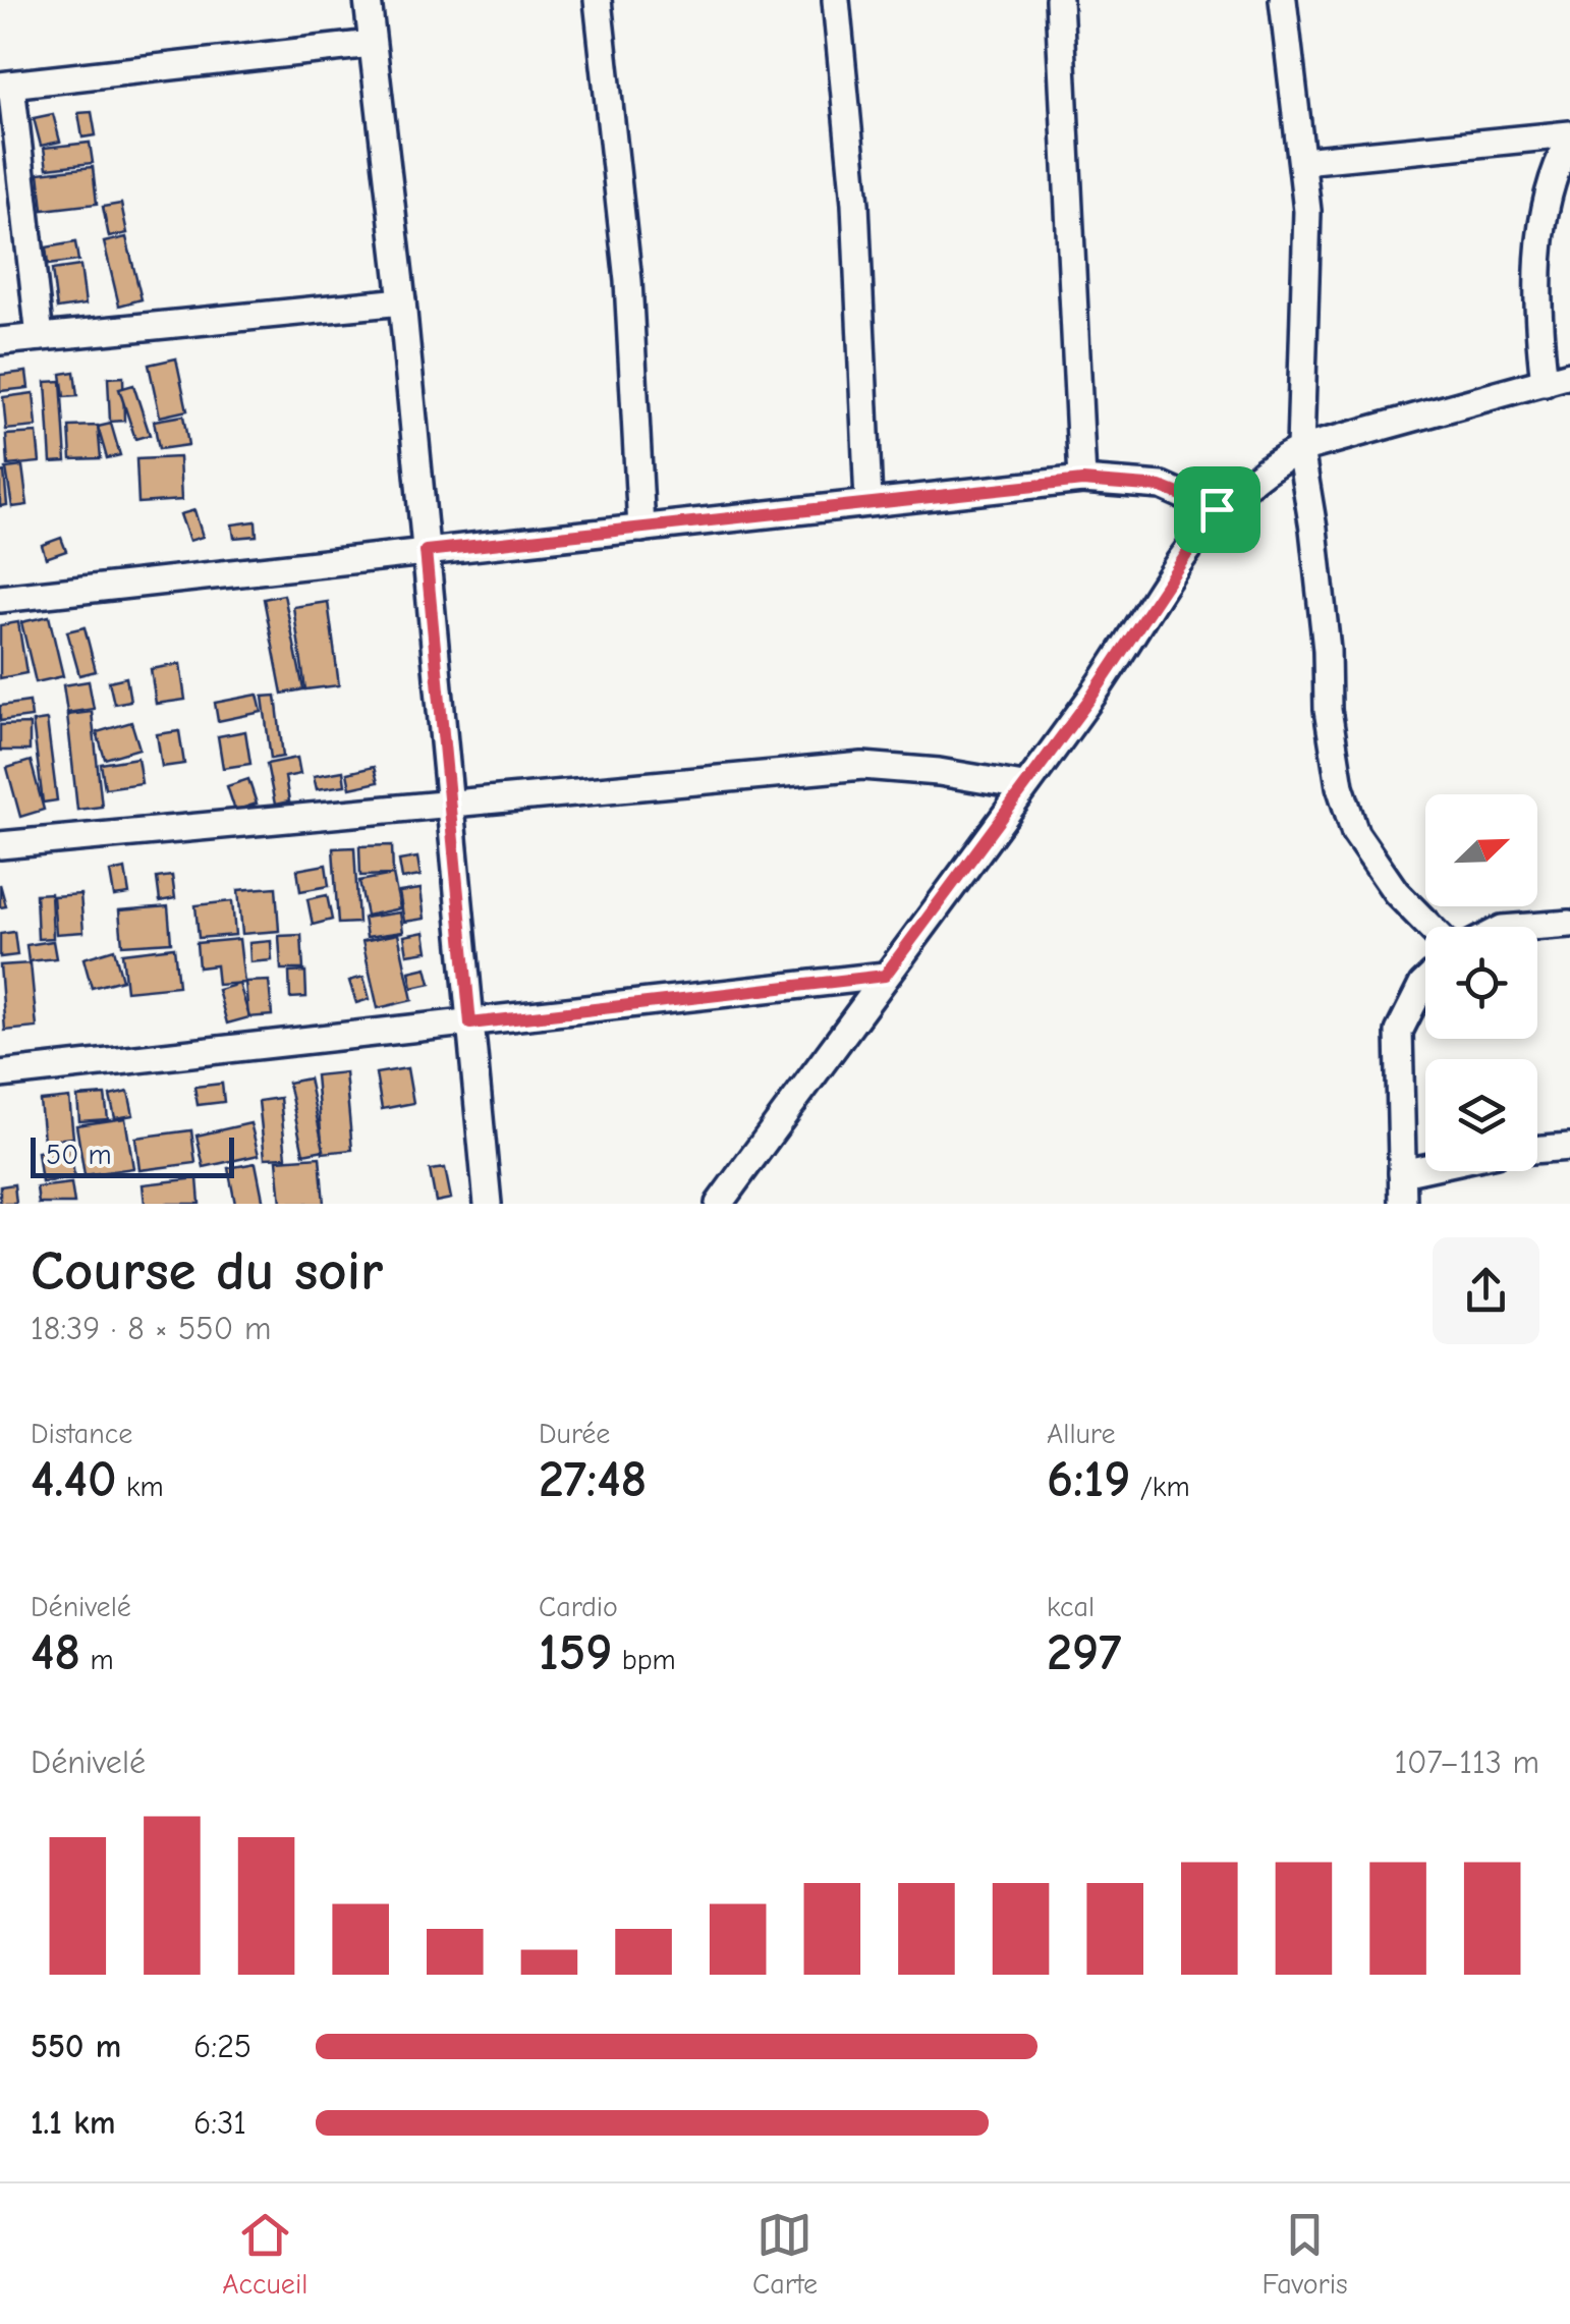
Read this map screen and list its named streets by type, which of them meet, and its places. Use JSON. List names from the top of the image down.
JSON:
{
  "scale_bar": "50 m",
  "north": "top right",
  "page": {
    "scale": "50 m",
    "heading": ["Course du soir", "18:39 · 8 × 550 m"],
    "stats": [
      ["Distance", "4.40 km"],
      ["Durée", "27:48"],
      ["Allure", "6:19 /km"],
      ["Dénivelé", "48 m"],
      ["Cardio", "159 bpm"],
      ["kcal", "297"]
    ],
    "chart": ["Dénivelé", "107–113 m"],
    "list": [
      {
        "name": "550 m",
        "note": "6:25"
      },
      {
        "name": "1.1 km",
        "note": "6:31"
      }
    ],
    "tabs": ["Accueil", "Carte", "Favoris"]
  }
}
